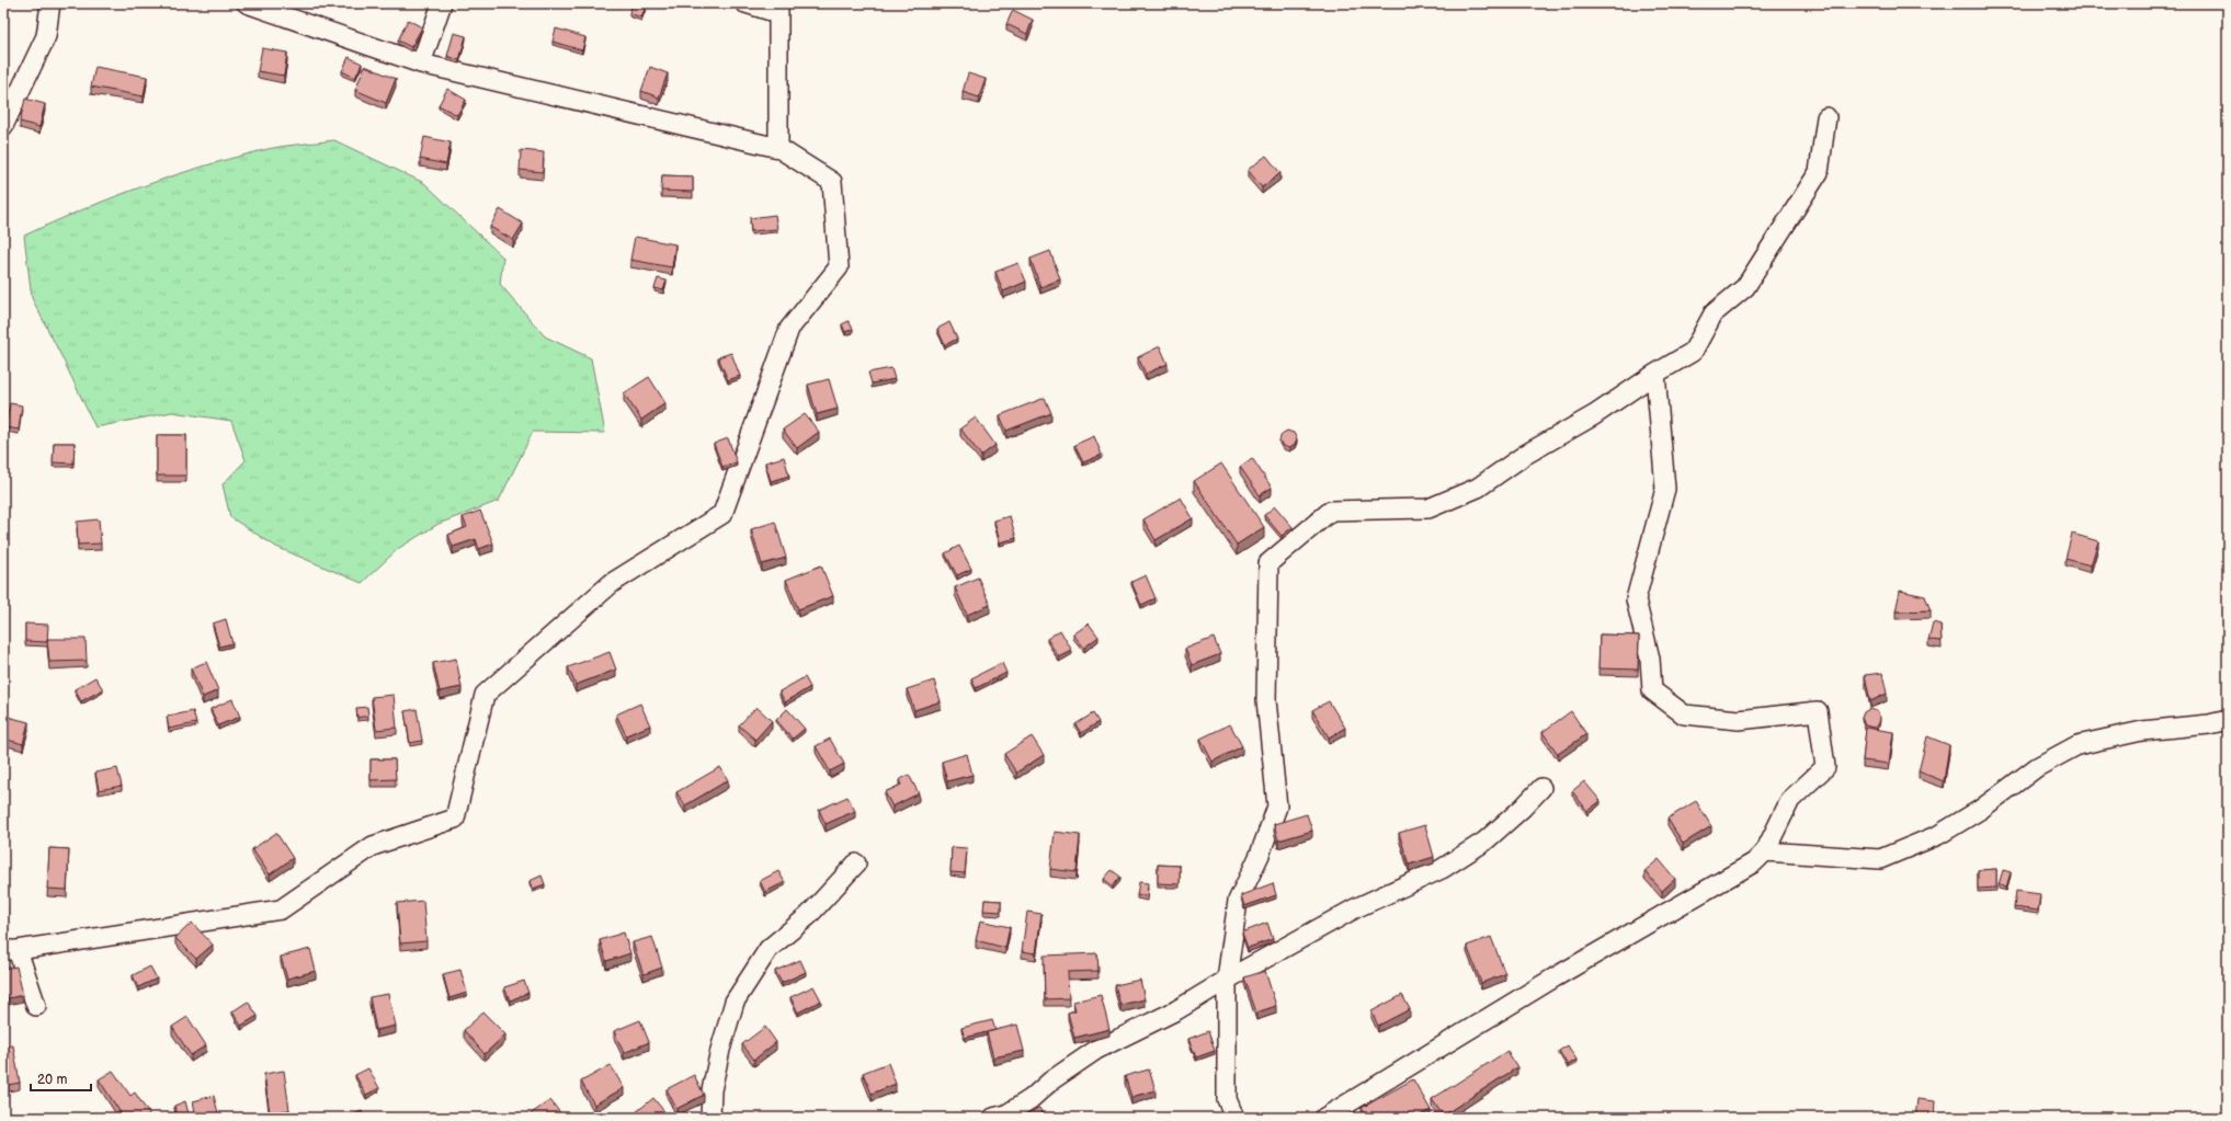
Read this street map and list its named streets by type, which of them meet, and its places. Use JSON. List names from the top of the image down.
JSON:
{
  "scale_bar": "20 m"
}
